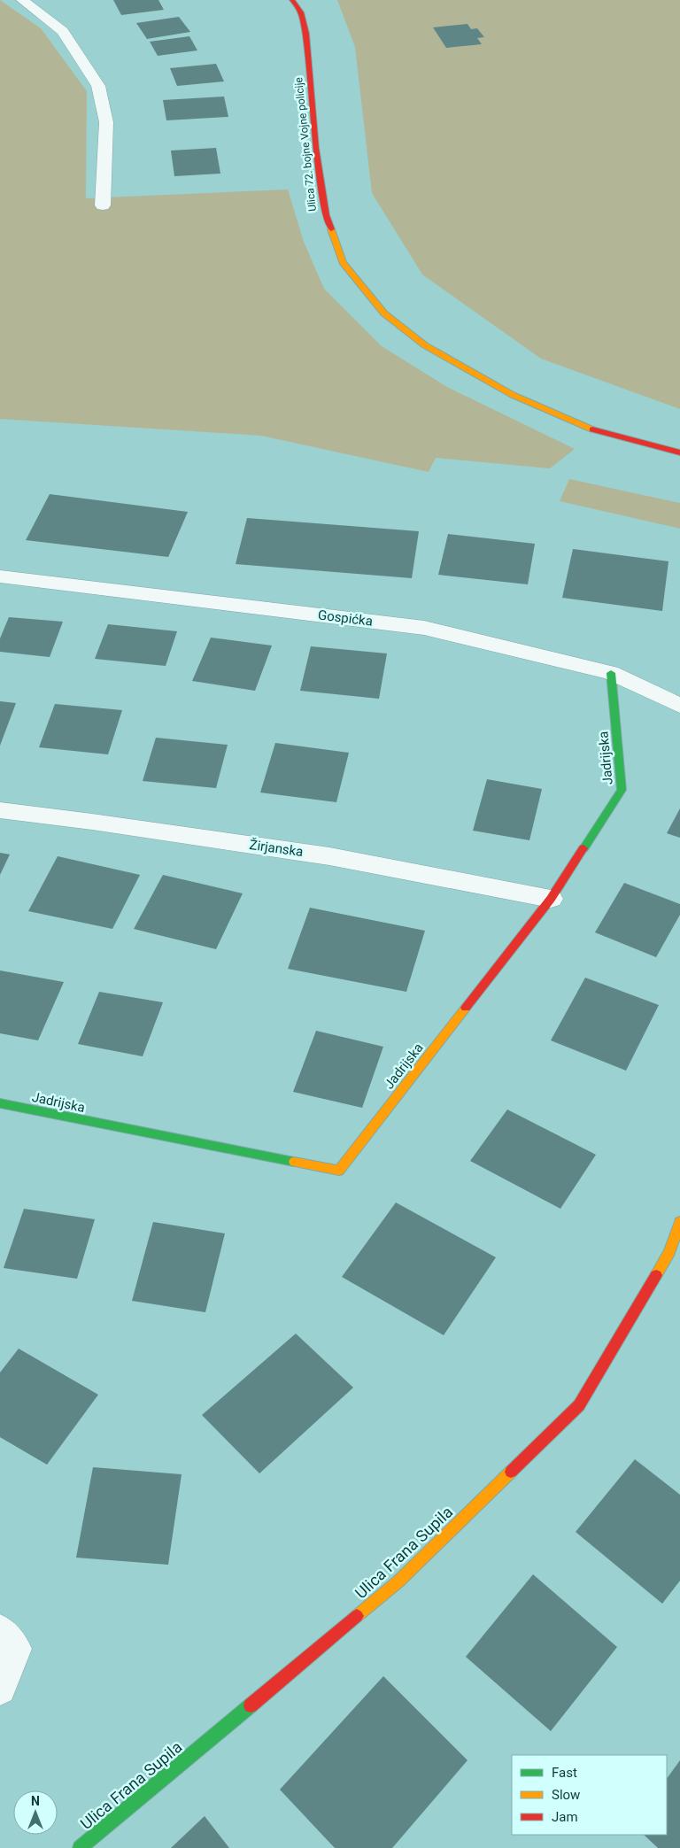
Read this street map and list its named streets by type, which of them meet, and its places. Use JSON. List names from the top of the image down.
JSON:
{
  "streets": {
    "street": [
      "Ulica 72. bojne Vojne policije",
      "Gospićka",
      "Jadrijska",
      "Žirjanska",
      "Ulica Frana Supila"
    ]
  },
  "crossings": [
    ["Gospićka", "Jadrijska"],
    ["Jadrijska", "Žirjanska"]
  ],
  "legend": ["Fast", "Slow", "Jam"],
  "north": "top"
}
